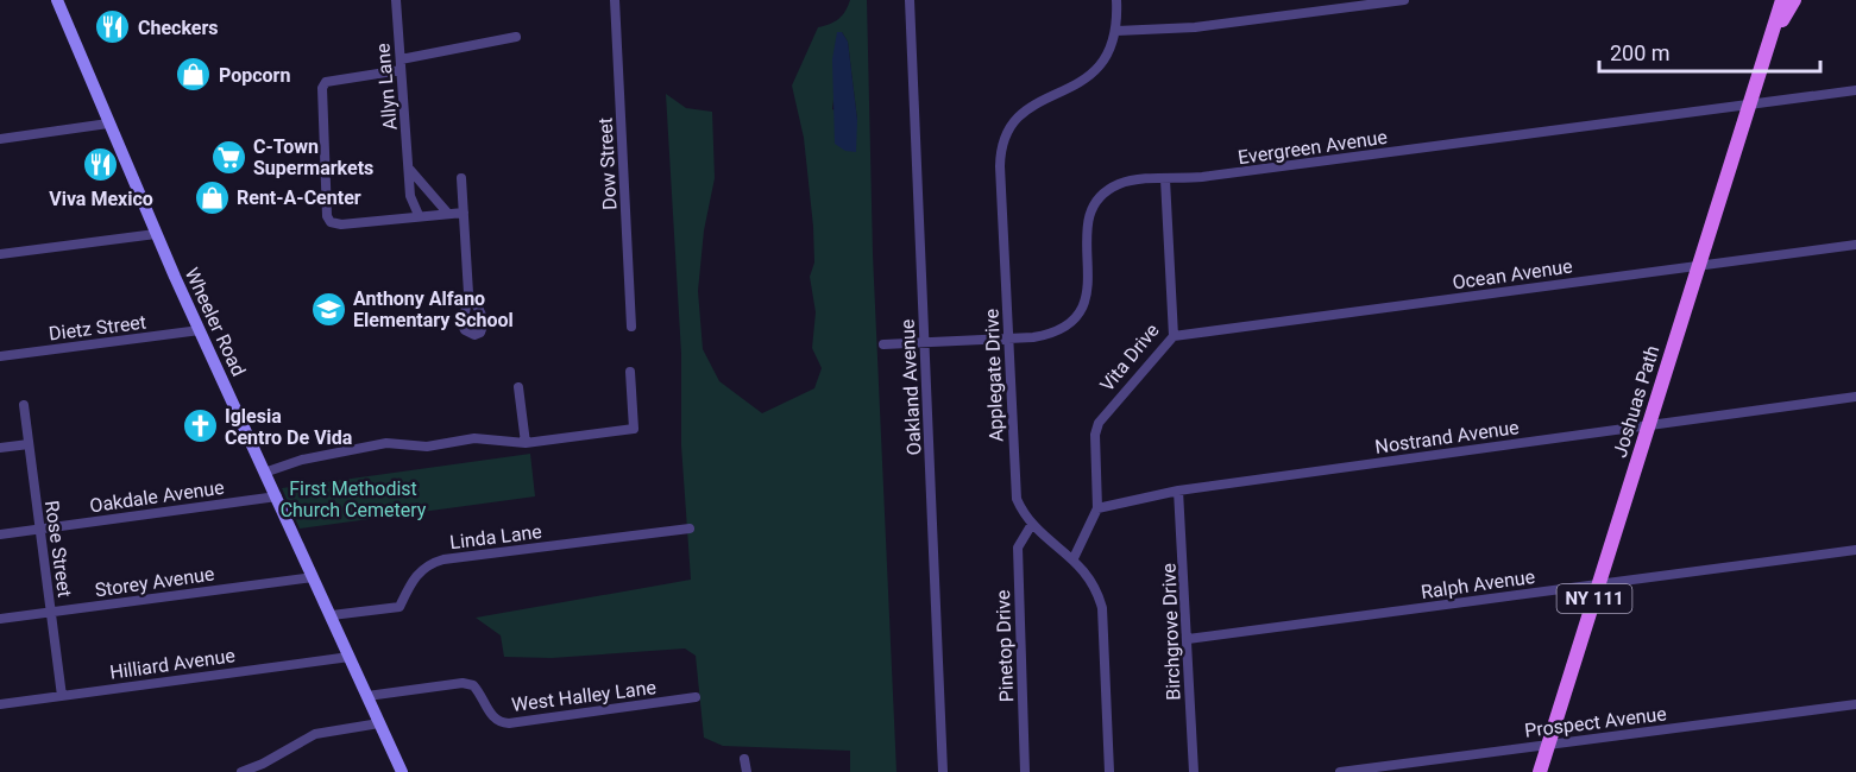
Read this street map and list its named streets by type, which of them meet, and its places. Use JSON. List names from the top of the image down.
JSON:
{
  "streets": {
    "main road": ["Wheeler Road", "Joshuas Path", "NY 111"],
    "street": [
      "Allyn Lane",
      "Evergreen Avenue",
      "Dow Street",
      "Ocean Avenue",
      "Dietz Street",
      "Vita Drive",
      "Applegate Drive",
      "Oakland Avenue",
      "Nostrand Avenue",
      "Oakdale Avenue",
      "Linda Lane",
      "Rose Street",
      "Storey Avenue",
      "Ralph Avenue",
      "Birchgrove Drive",
      "Pinetop Drive",
      "Hilliard Avenue",
      "West Halley Lane",
      "Prospect Avenue"
    ]
  },
  "crossings": [
    ["Evergreen Avenue", "Vita Drive"],
    ["Evergreen Avenue", "Applegate Drive"],
    ["Evergreen Avenue", "Oakland Avenue"],
    ["Evergreen Avenue", "Joshuas Path"],
    ["Ocean Avenue", "Vita Drive"],
    ["Ocean Avenue", "Joshuas Path"],
    ["Wheeler Road", "Dietz Street"],
    ["Wheeler Road", "Oakdale Avenue"],
    ["Wheeler Road", "Linda Lane"],
    ["Wheeler Road", "Storey Avenue"],
    ["Wheeler Road", "Hilliard Avenue"],
    ["Wheeler Road", "West Halley Lane"],
    ["Vita Drive", "Nostrand Avenue"],
    ["Applegate Drive", "Pinetop Drive"],
    ["Joshuas Path", "Nostrand Avenue"],
    ["Joshuas Path", "Ralph Avenue"],
    ["Joshuas Path", "Prospect Avenue"],
    ["Nostrand Avenue", "Birchgrove Drive"],
    ["Oakdale Avenue", "Rose Street"],
    ["Rose Street", "Storey Avenue"],
    ["Rose Street", "Hilliard Avenue"],
    ["Ralph Avenue", "Birchgrove Drive"]
  ],
  "parks": ["First Methodist Church Cemetery"],
  "places": {
    "restaurant": ["Checkers", "Viva Mexico"],
    "shop": ["Popcorn", "Rent-A-Center"],
    "supermarket": ["C‑Town Supermarkets"],
    "school or university": ["Anthony Alfano Elementary School"],
    "church": ["Iglesia Centro De Vida"]
  },
  "scale_bar": "200 m"
}
